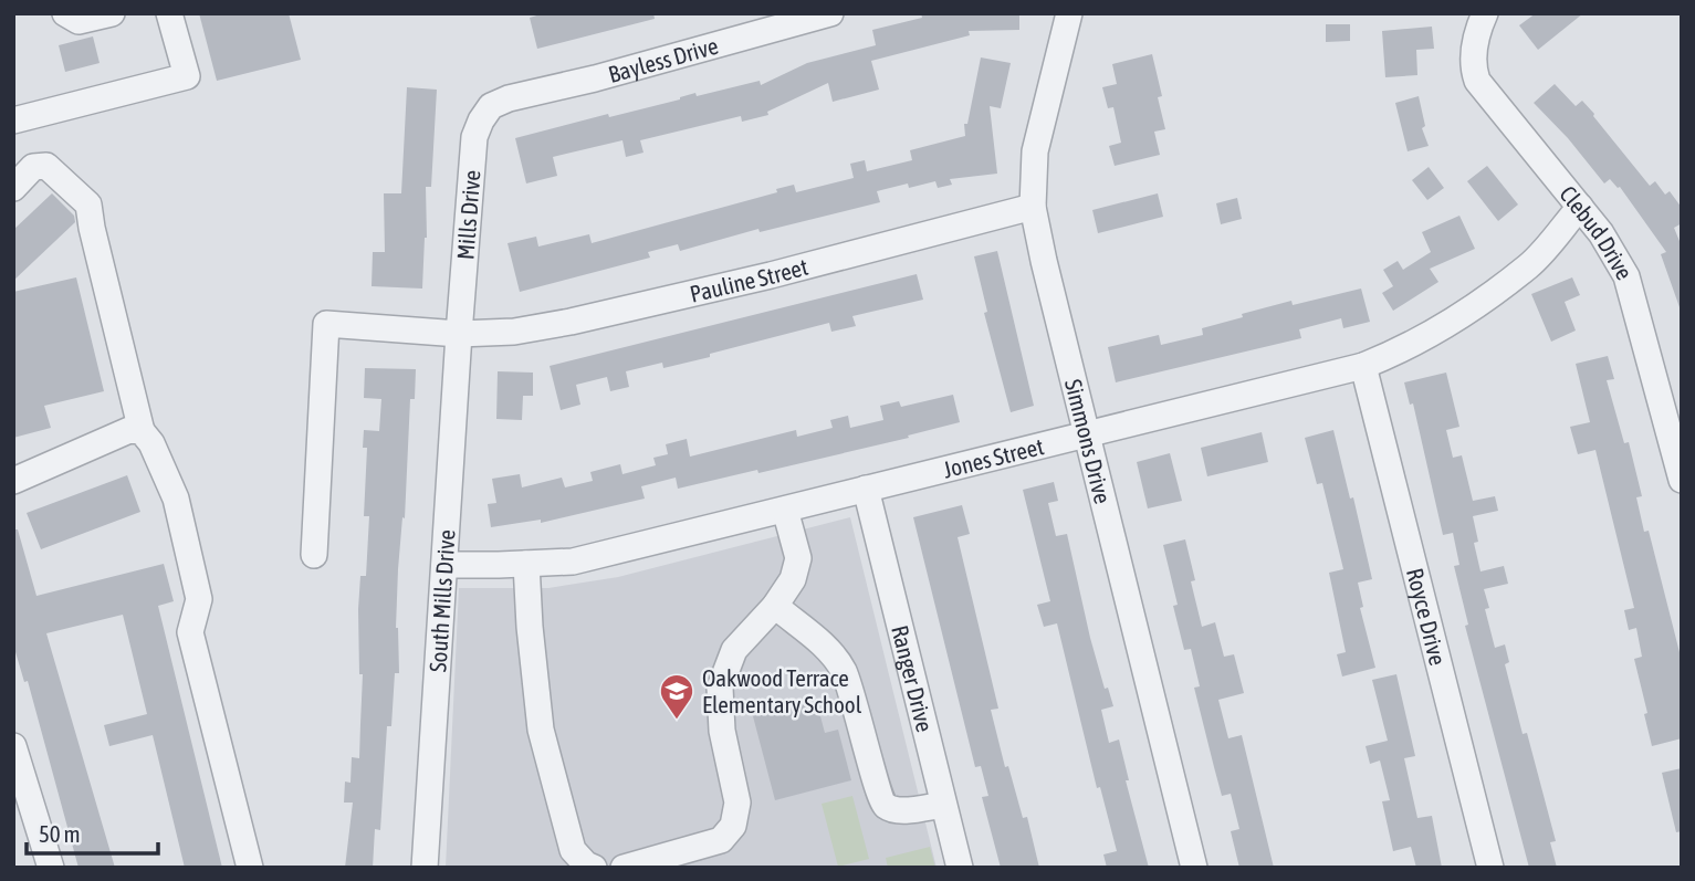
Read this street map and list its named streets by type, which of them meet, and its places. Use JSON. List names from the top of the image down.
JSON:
{
  "streets": {
    "street": [
      "Bayless Drive",
      "Mills Drive",
      "Clebud Drive",
      "Pauline Street",
      "Simmons Drive",
      "Jones Street",
      "South Mills Drive",
      "Royce Drive",
      "Ranger Drive"
    ]
  },
  "crossings": [
    ["Bayless Drive", "Mills Drive"],
    ["Mills Drive", "Pauline Street"],
    ["Mills Drive", "South Mills Drive"],
    ["Clebud Drive", "Jones Street"],
    ["Pauline Street", "Simmons Drive"],
    ["Pauline Street", "South Mills Drive"],
    ["Simmons Drive", "Jones Street"],
    ["Jones Street", "South Mills Drive"],
    ["Jones Street", "Royce Drive"],
    ["Jones Street", "Ranger Drive"]
  ],
  "places": {
    "school or university": ["Oakwood Terrace Elementary School"]
  },
  "scale_bar": "50 m"
}
